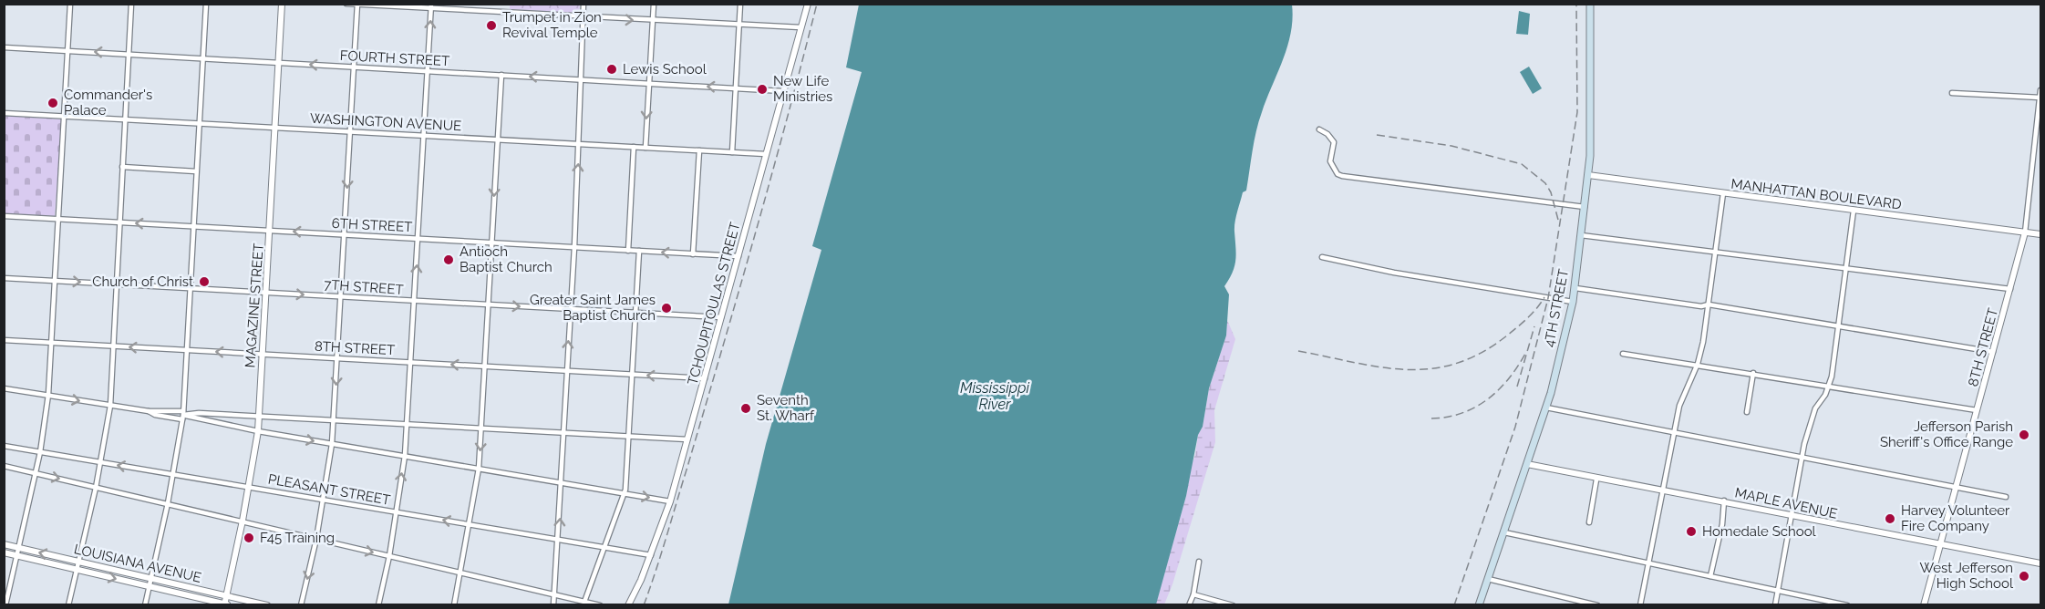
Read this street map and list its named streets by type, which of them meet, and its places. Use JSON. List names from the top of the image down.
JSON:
{
  "streets": {
    "main road": ["4TH STREET"],
    "street": [
      "FOURTH STREET",
      "WASHINGTON AVENUE",
      "MANHATTAN BOULEVARD",
      "6TH STREET",
      "7TH STREET",
      "TCHOUPITOULAS STREET",
      "MAGAZINE STREET",
      "8TH STREET",
      "PLEASANT STREET",
      "MAPLE AVENUE",
      "LOUISIANA AVENUE"
    ]
  },
  "crossings": [
    ["FOURTH STREET", "TCHOUPITOULAS STREET"],
    ["FOURTH STREET", "MAGAZINE STREET"],
    ["WASHINGTON AVENUE", "TCHOUPITOULAS STREET"],
    ["WASHINGTON AVENUE", "MAGAZINE STREET"],
    ["MANHATTAN BOULEVARD", "4TH STREET"],
    ["MANHATTAN BOULEVARD", "8TH STREET"],
    ["6TH STREET", "TCHOUPITOULAS STREET"],
    ["6TH STREET", "MAGAZINE STREET"],
    ["7TH STREET", "TCHOUPITOULAS STREET"],
    ["7TH STREET", "MAGAZINE STREET"],
    ["TCHOUPITOULAS STREET", "8TH STREET"],
    ["TCHOUPITOULAS STREET", "PLEASANT STREET"],
    ["MAGAZINE STREET", "8TH STREET"],
    ["MAGAZINE STREET", "PLEASANT STREET"],
    ["MAGAZINE STREET", "LOUISIANA AVENUE"],
    ["4TH STREET", "MAPLE AVENUE"],
    ["8TH STREET", "MAPLE AVENUE"]
  ],
  "one_way": ["FOURTH STREET"],
  "water": ["Mississippi River"],
  "places": [
    "Trumpet in Zion Revival Temple",
    "Lewis School",
    "New Life Ministries",
    "Commander's Palace",
    "Antioch Baptist Church",
    "Church of Christ",
    "Greater Saint James Baptist Church",
    "Seventh St. Wharf",
    "Jefferson Parish Sheriff's Office Range",
    "Harvey Volunteer Fire Company",
    "Homedale School",
    "F45 Training",
    "West Jefferson High School"
  ]
}
